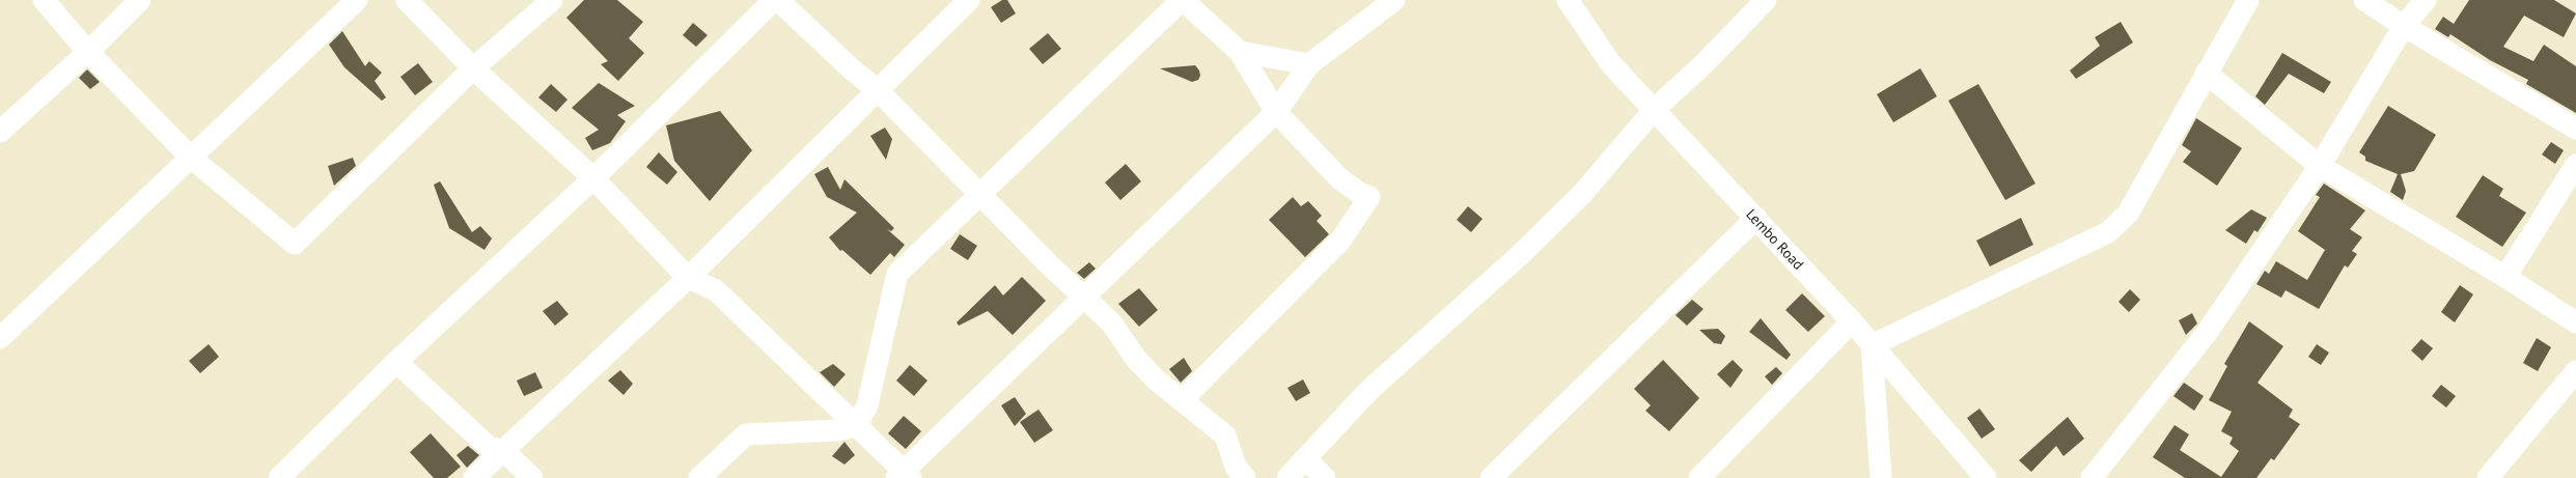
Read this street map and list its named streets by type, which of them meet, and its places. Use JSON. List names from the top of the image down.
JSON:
{
  "streets": {
    "street": ["Lembo Road"]
  }
}
